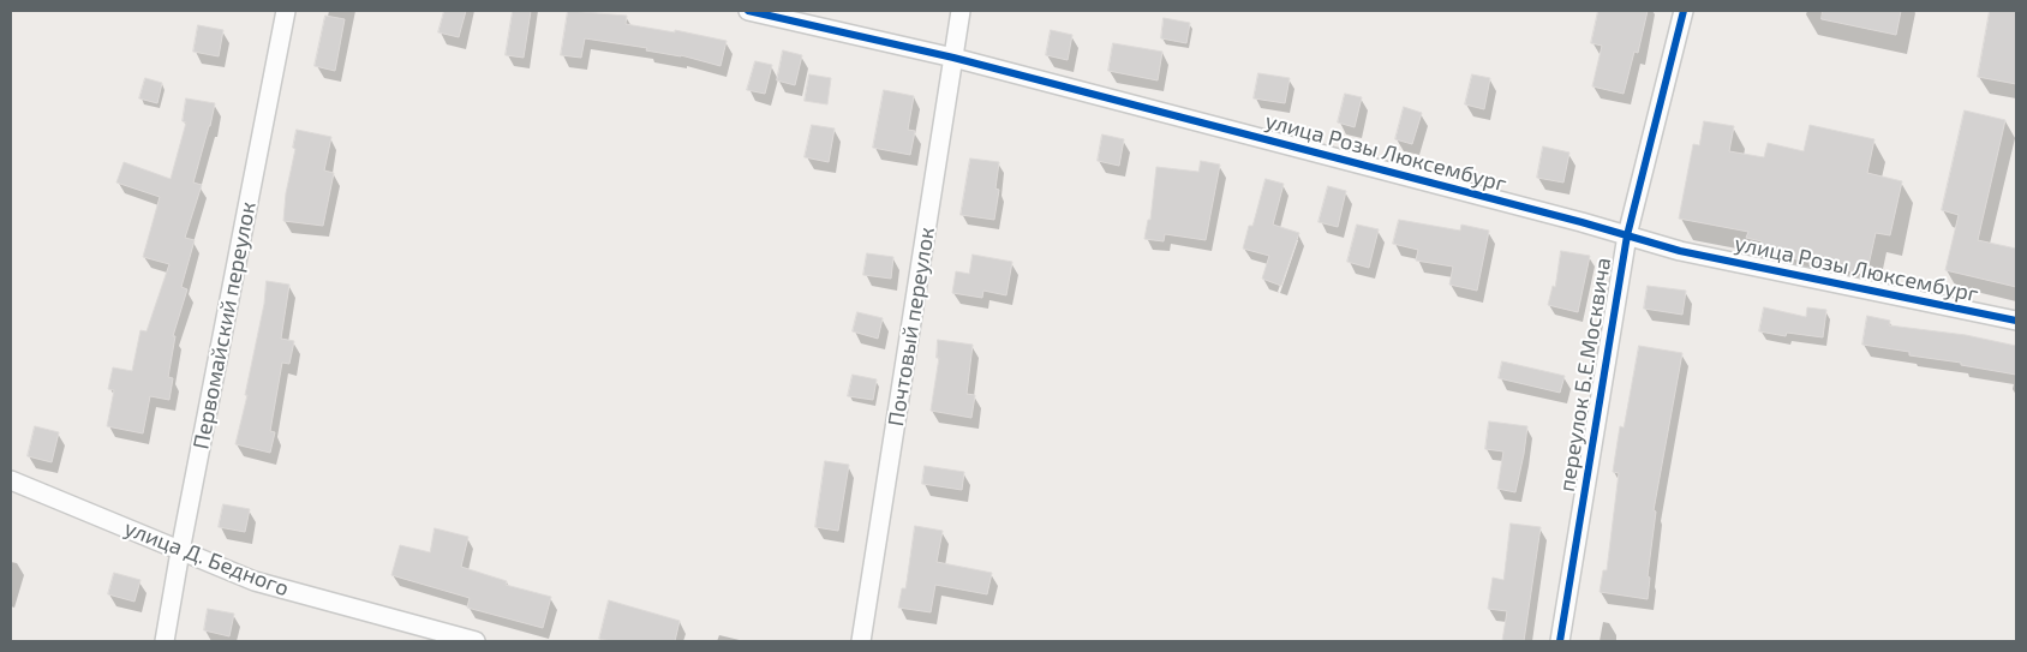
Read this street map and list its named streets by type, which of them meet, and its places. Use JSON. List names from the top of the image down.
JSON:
{
  "streets": {
    "street": [
      "улица Розы Люксембург",
      "Первомайский переулок",
      "Почтовый переулок",
      "переулок Б.Е.Москвича",
      "улица Д. Бедного"
    ]
  },
  "crossings": [
    ["улица Розы Люксембург", "Почтовый переулок"],
    ["улица Розы Люксембург", "переулок Б.Е.Москвича"],
    ["Первомайский переулок", "улица Д. Бедного"]
  ]
}
